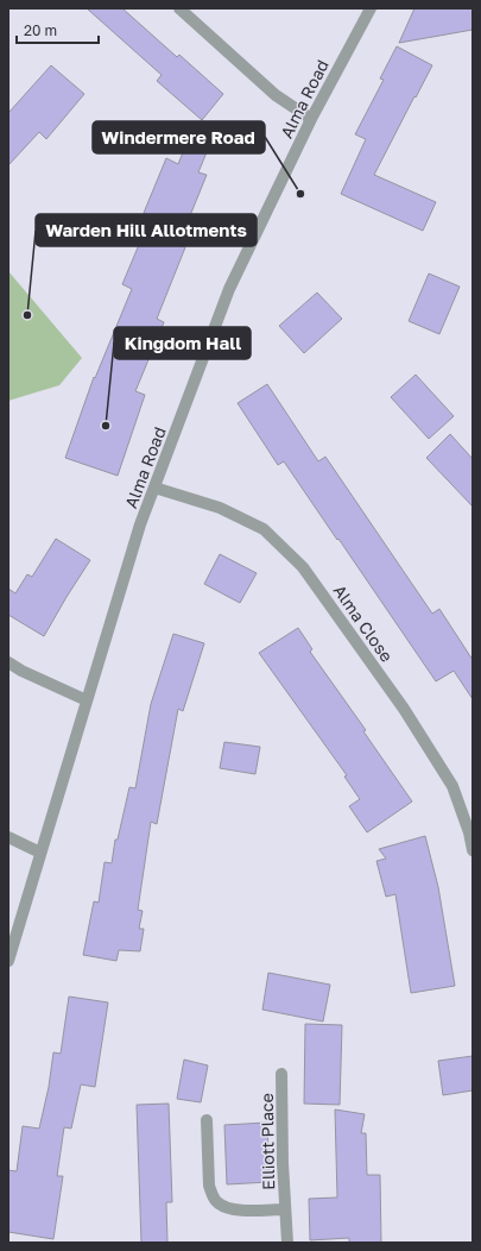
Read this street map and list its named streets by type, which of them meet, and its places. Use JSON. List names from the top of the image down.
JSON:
{
  "streets": {
    "street": ["Alma Road", "Alma Close", "Elliott Place"]
  },
  "crossings": [
    ["Alma Road", "Alma Close"]
  ],
  "places": ["Windermere Road", "Warden Hill Allotments", "Kingdom Hall"],
  "scale_bar": "20 m"
}
